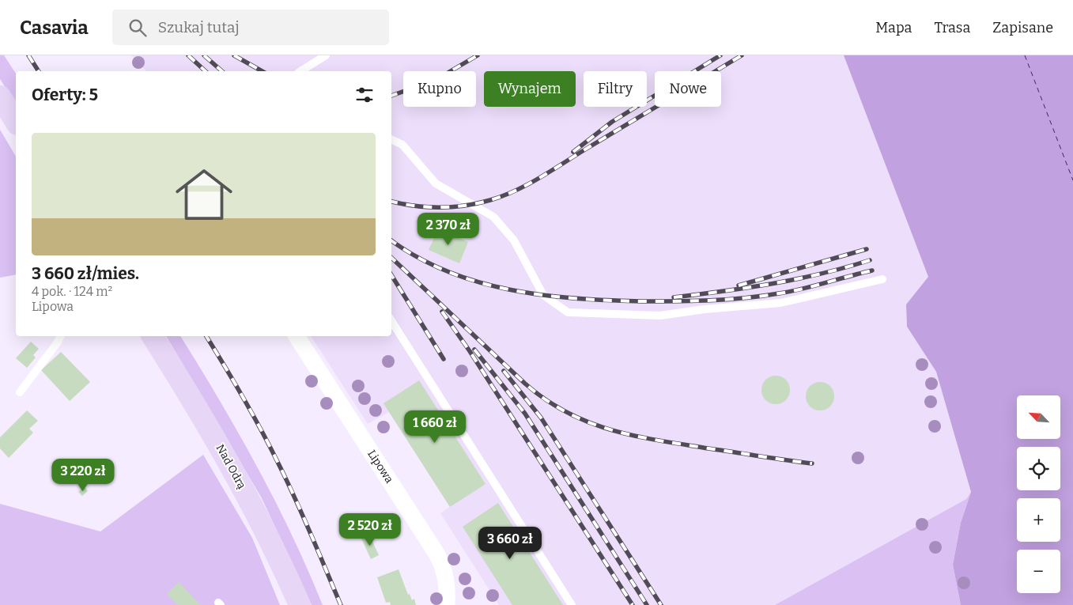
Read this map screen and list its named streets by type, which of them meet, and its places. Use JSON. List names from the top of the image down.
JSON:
{
  "streets": {
    "street": ["Nad Odrą", "Lipowa"]
  },
  "north": "top left",
  "page": {
    "header": "Casavia",
    "search": "Szukaj tutaj",
    "nav": ["Mapa", "Trasa", "Zapisane"],
    "chip": [
      "Kupno",
      "Wynajem",
      "Filtry",
      "Nowe"
    ],
    "heading": "Oferty: 5",
    "list": [
      {
        "name": "3 660 zł/mies.",
        "note": "4 pok. · 124 m² · Lipowa"
      }
    ],
    "price": [
      "2 370 zł",
      "1 660 zł",
      "3 220 zł",
      "2 520 zł",
      "3 660 zł"
    ],
    "map_buttons": ["+", "−"]
  }
}
